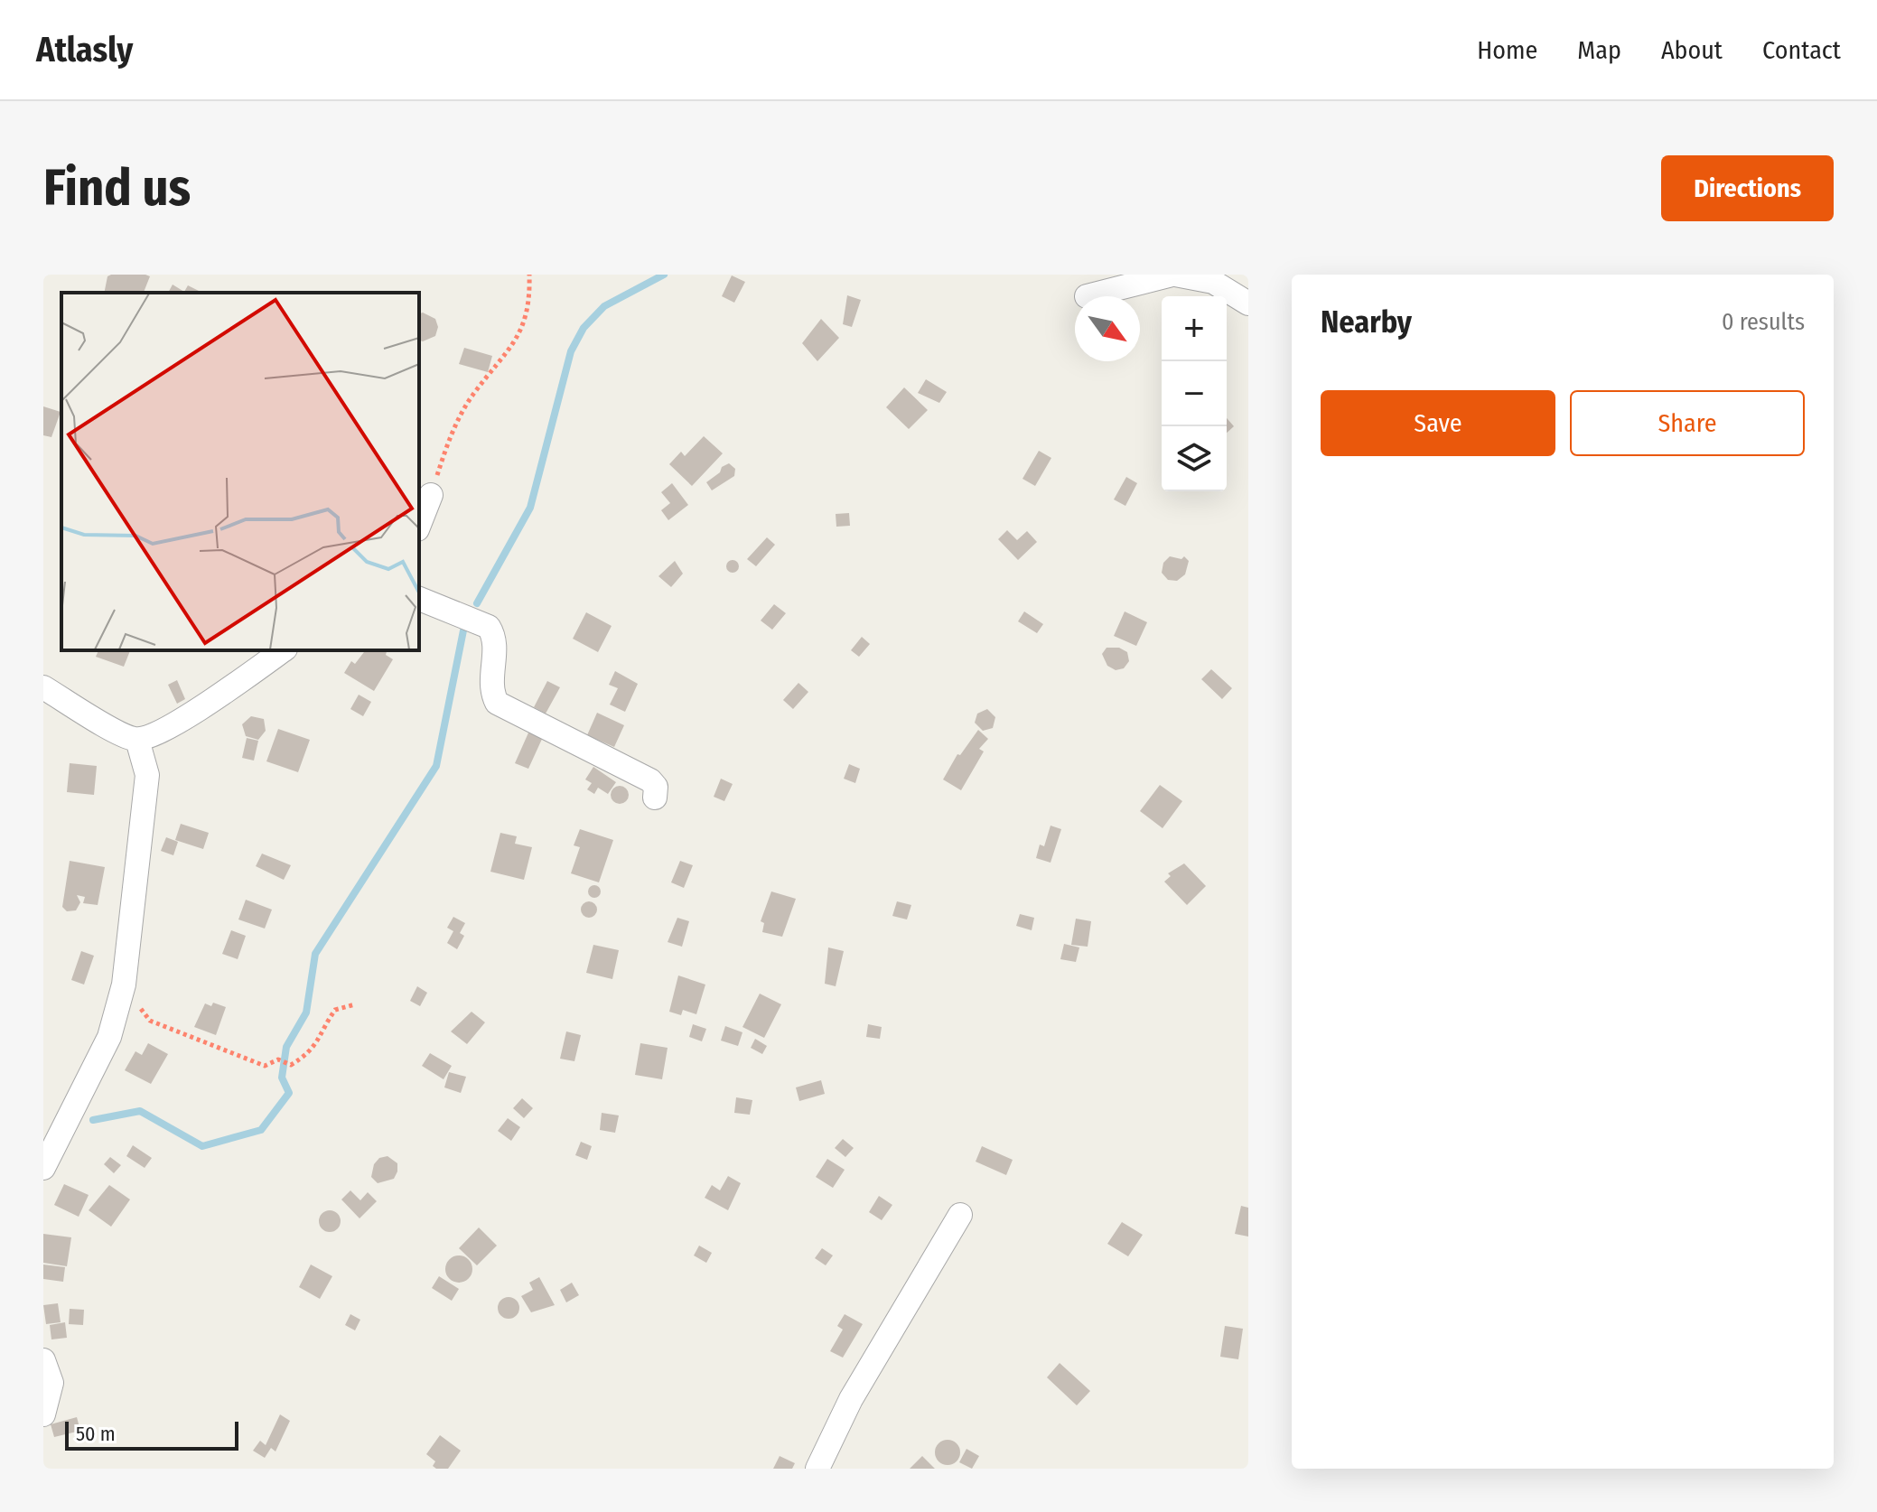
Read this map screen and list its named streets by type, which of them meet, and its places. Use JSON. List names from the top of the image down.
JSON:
{
  "scale_bar": "50 m",
  "north": "bottom right",
  "page": {
    "header": "Atlasly",
    "nav": [
      "Home",
      "Map",
      "About",
      "Contact"
    ],
    "buttons": [
      "Directions",
      ["Save", "Share"]
    ],
    "title": "Find us",
    "heading": ["Nearby", "0 results"],
    "map_buttons": ["+", "−"],
    "scale": "50 m"
  }
}
